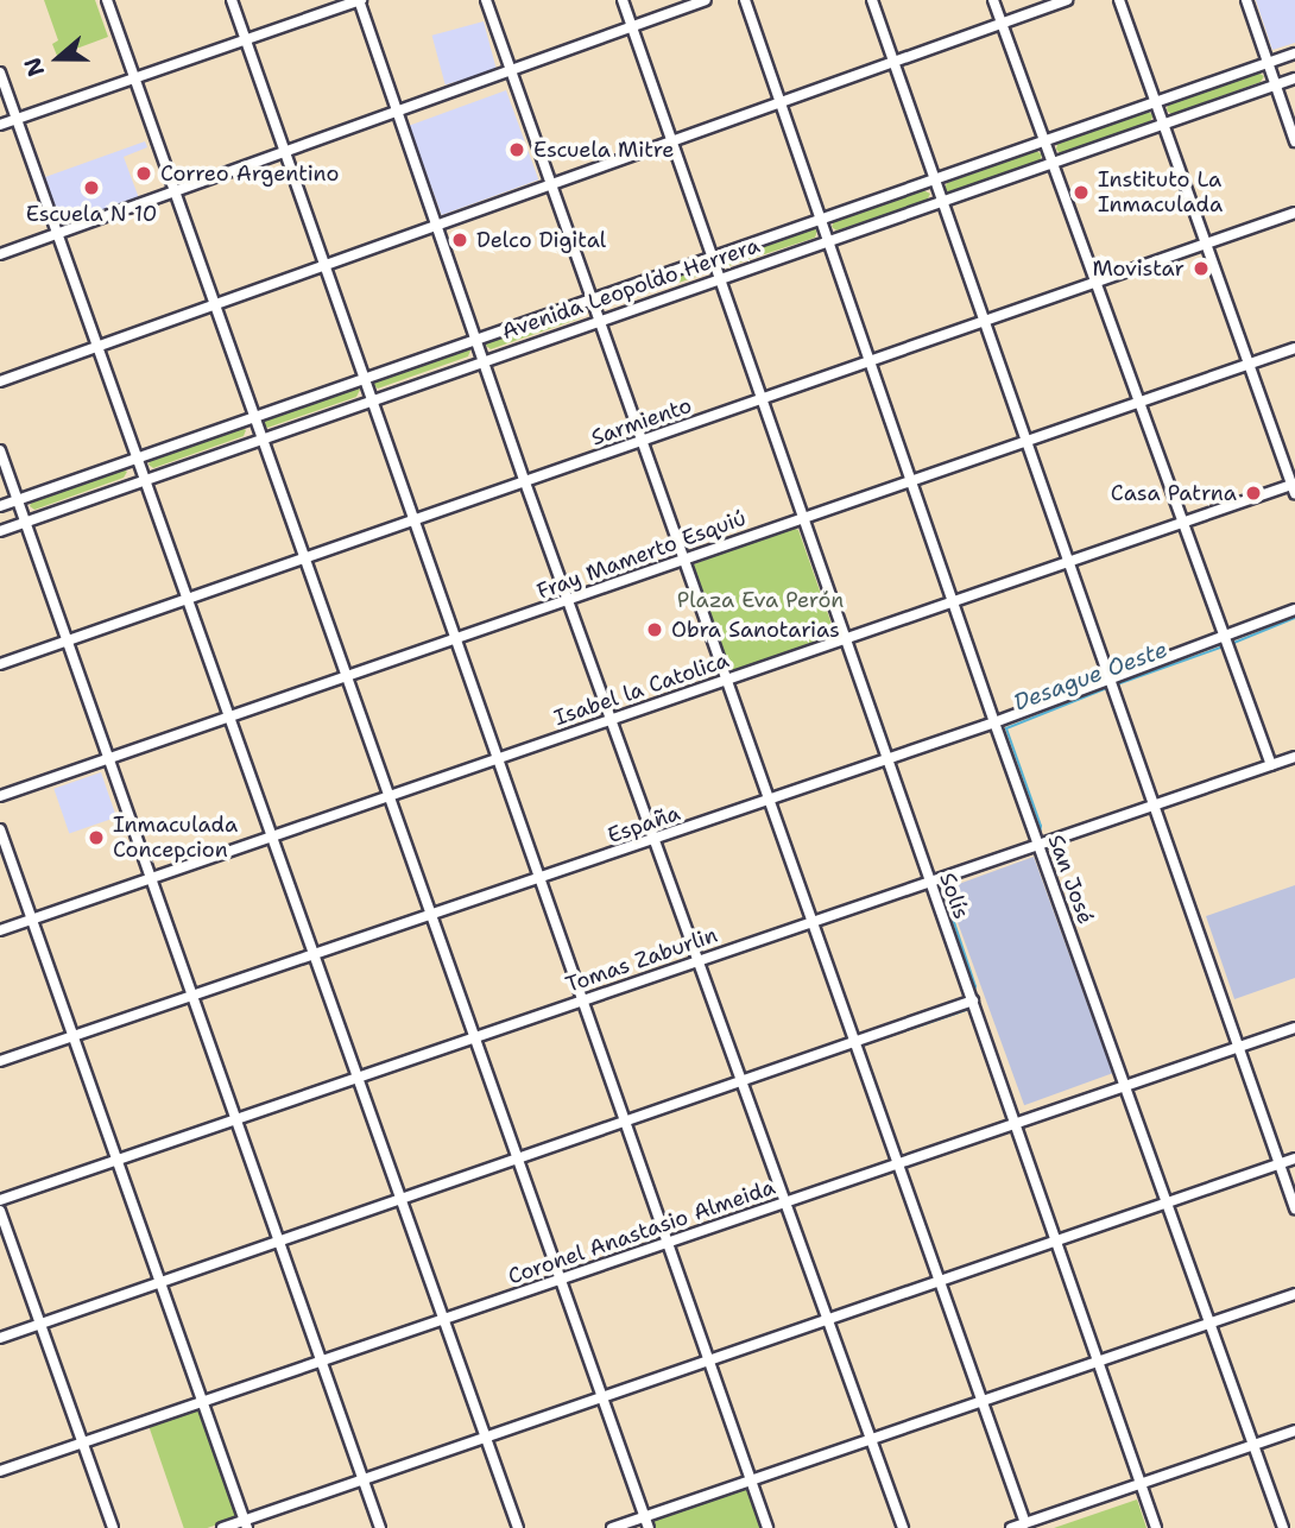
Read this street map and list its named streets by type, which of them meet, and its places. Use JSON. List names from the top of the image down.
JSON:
{
  "streets": {
    "street": [
      "Avenida Leopoldo Herrera",
      "Sarmiento",
      "Fray Mamerto Esquiú",
      "Isabel la Catolica",
      "España",
      "San José",
      "Solís",
      "Tomas Zaburlin",
      "Coronel Anastasio Almeida"
    ]
  },
  "crossings": [
    ["Avenida Leopoldo Herrera", "San José"],
    ["Avenida Leopoldo Herrera", "Solís"],
    ["Sarmiento", "San José"],
    ["Sarmiento", "Solís"],
    ["Fray Mamerto Esquiú", "San José"],
    ["Fray Mamerto Esquiú", "Solís"],
    ["Isabel la Catolica", "San José"],
    ["Isabel la Catolica", "Solís"],
    ["España", "San José"],
    ["España", "Solís"],
    ["San José", "Tomas Zaburlin"],
    ["San José", "Coronel Anastasio Almeida"],
    ["Solís", "Tomas Zaburlin"],
    ["Solís", "Coronel Anastasio Almeida"]
  ],
  "water": ["Desague Oeste"],
  "parks": ["Plaza Eva Perón"],
  "places": [
    "Escuela Mitre",
    "Correo Argentino",
    "Escuela N 10",
    "Instituto La Inmaculada",
    "Delco Digital",
    "Movistar",
    "Casa Patrna",
    "Obra Sanotarias",
    "Inmaculada Concepcion"
  ],
  "north": "left"
}
